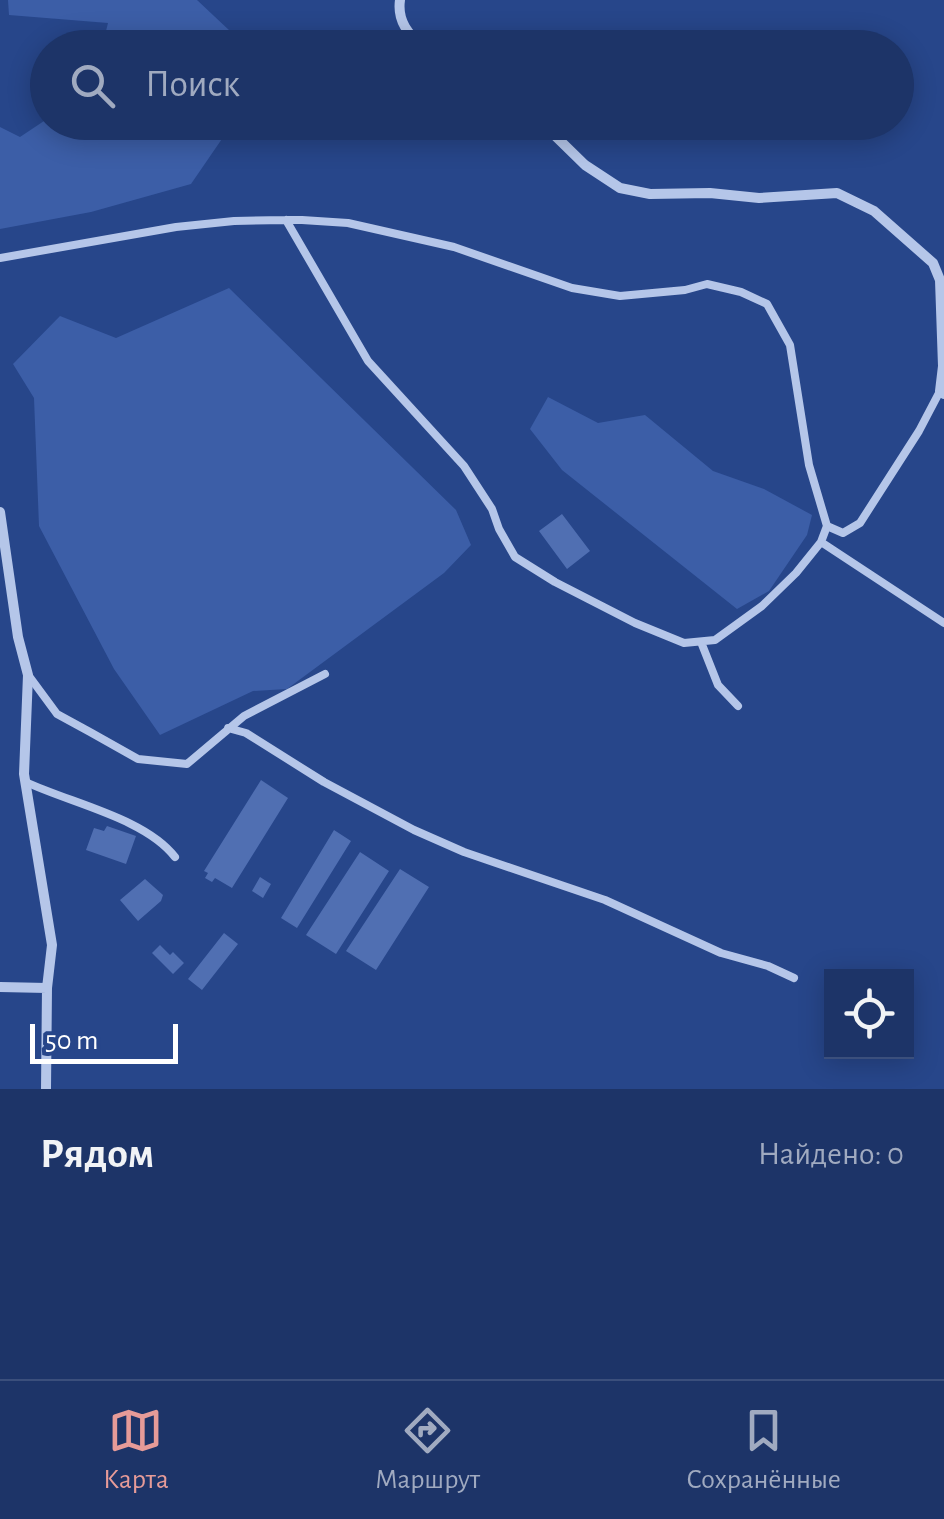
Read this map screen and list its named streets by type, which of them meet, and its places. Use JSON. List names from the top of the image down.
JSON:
{
  "scale_bar": "50 m",
  "page": {
    "search": "Поиск",
    "scale": "50 m",
    "heading": ["Рядом", "Найдено: 0"],
    "nav": ["Карта", "Маршрут", "Сохранённые"]
  }
}
